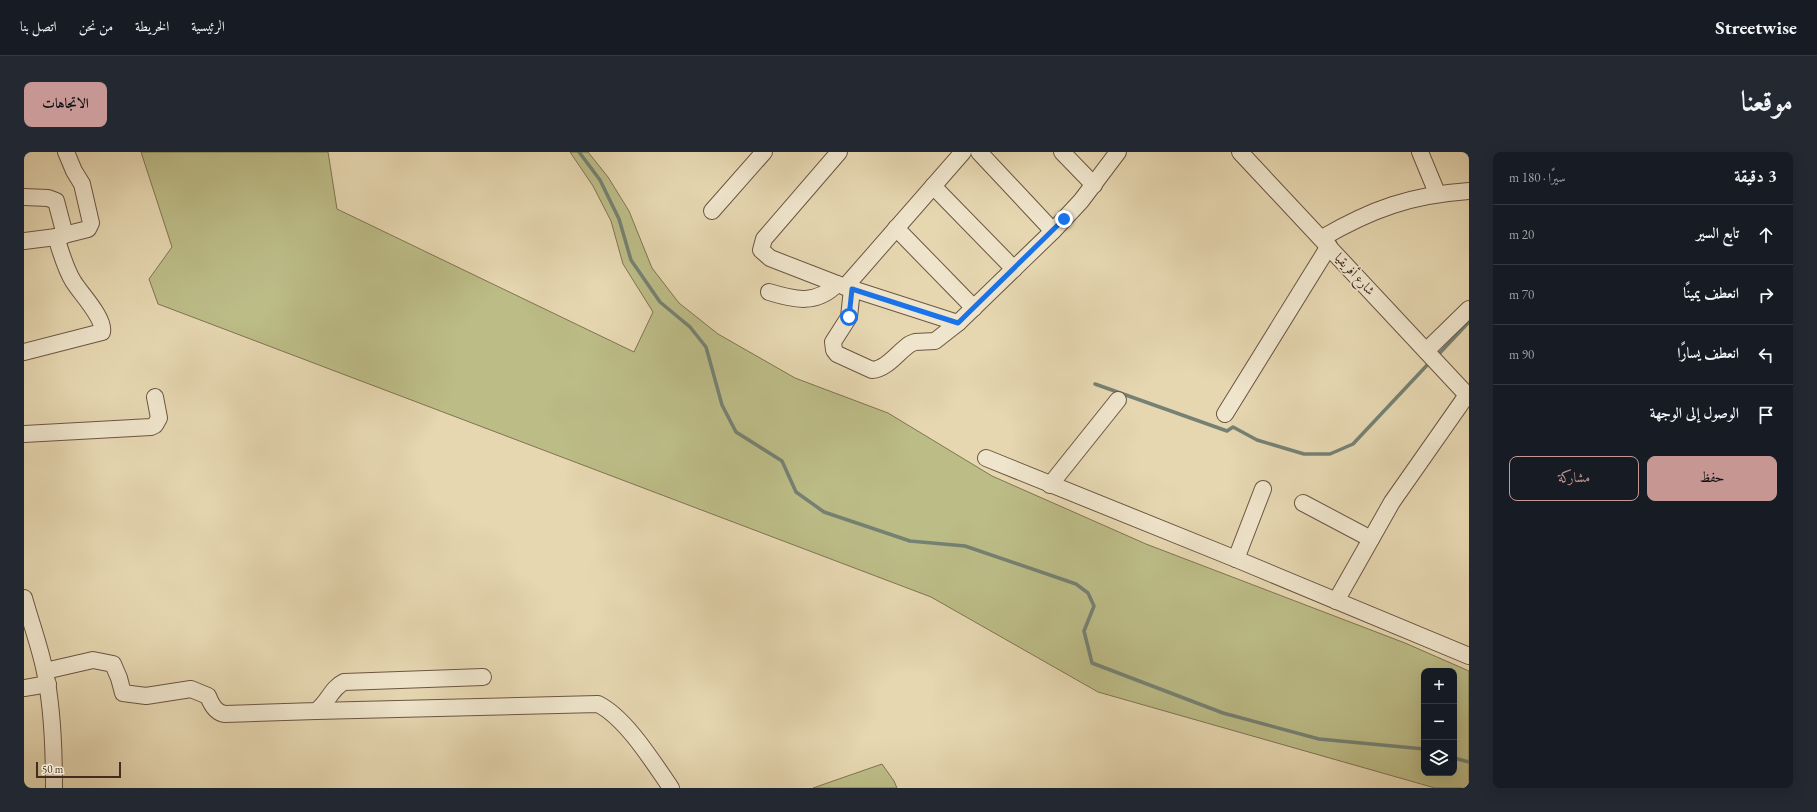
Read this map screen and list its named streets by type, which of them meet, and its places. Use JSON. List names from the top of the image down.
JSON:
{
  "streets": {
    "street": ["شارع أفريقيا"]
  },
  "scale_bar": "50 m",
  "page": {
    "header": "Streetwise",
    "nav": [
      "الرئيسية",
      "الخريطة",
      "من نحن",
      "اتصل بنا"
    ],
    "title": "موقعنا",
    "buttons": [
      "الاتجاهات",
      ["حفظ", "مشاركة"]
    ],
    "heading": ["3 دقيقة", "سيرًا · 180 m"],
    "list": [
      ["تابع السير", "20 m"],
      ["انعطف يمينًا", "70 m"],
      ["انعطف يسارًا", "90 m"],
      "الوصول إلى الوجهة"
    ],
    "map_buttons": ["+", "−"],
    "scale": "50 m"
  }
}
